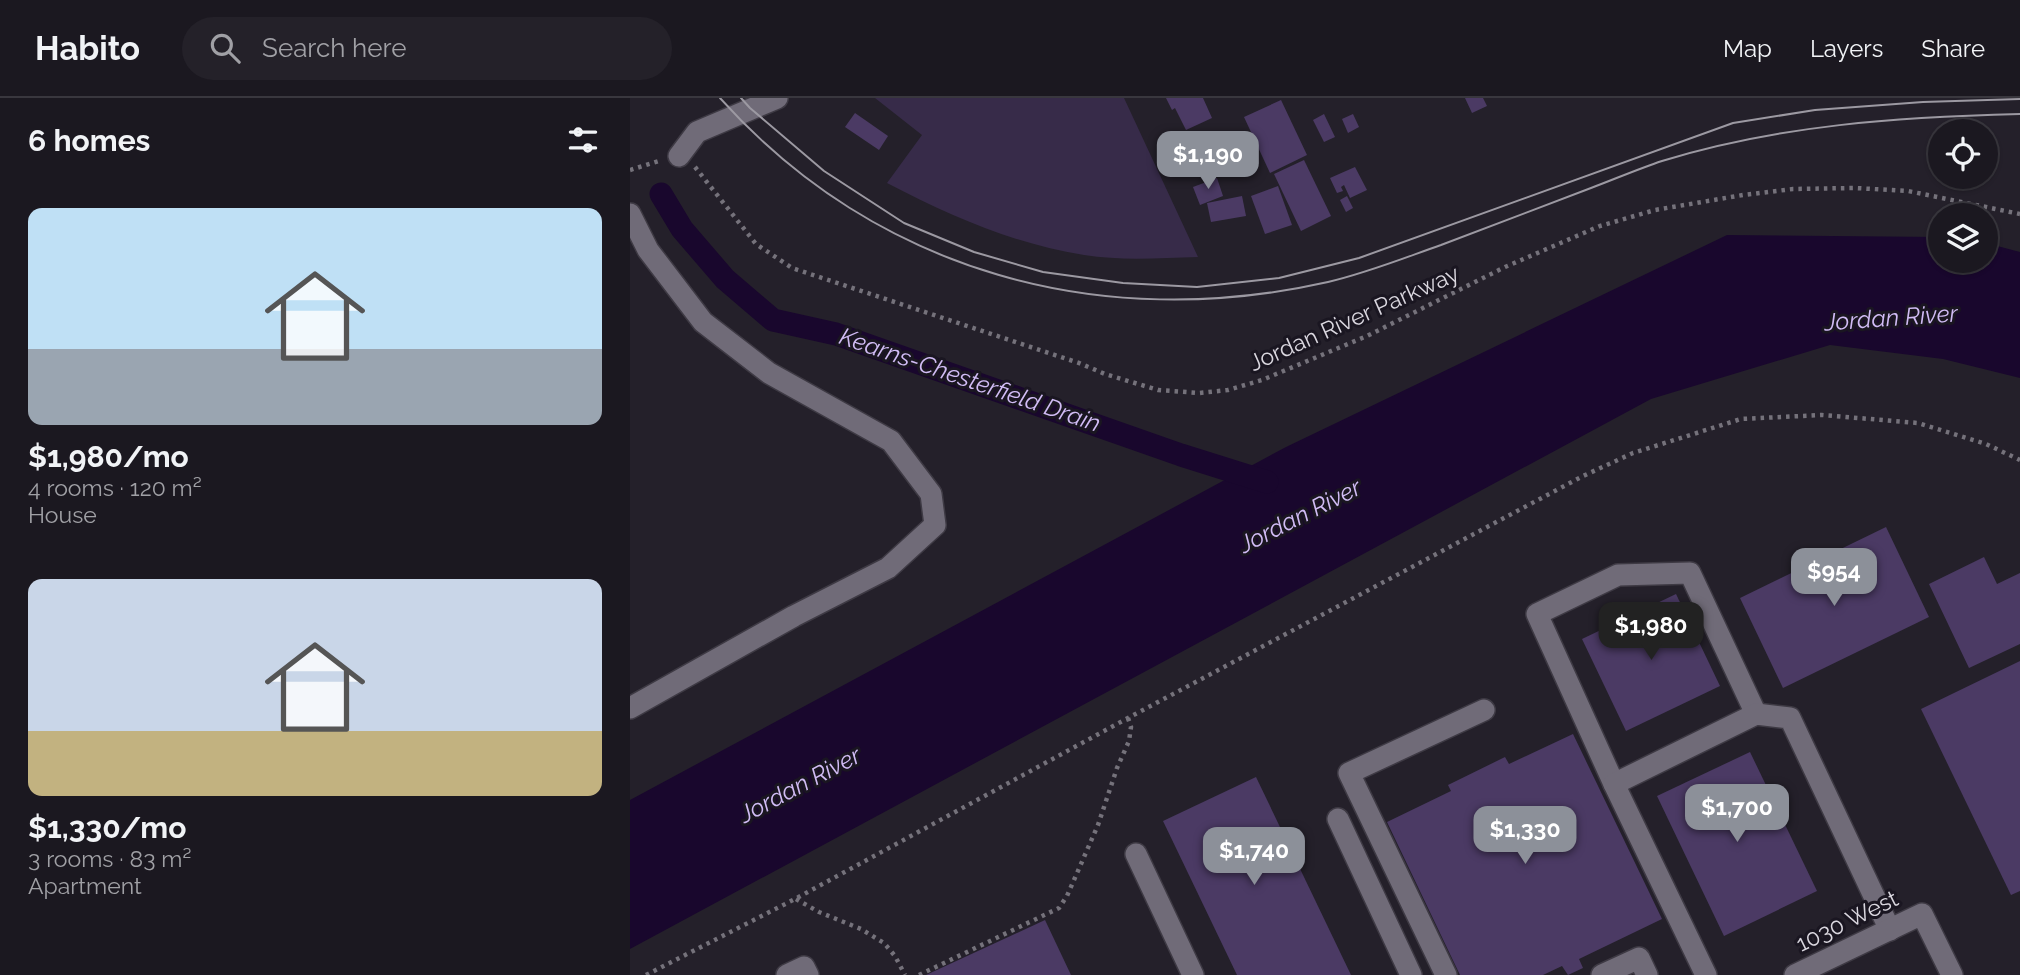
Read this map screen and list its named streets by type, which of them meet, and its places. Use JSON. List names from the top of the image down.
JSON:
{
  "streets": {
    "street": ["1030 West"],
    "path": ["Jordan River Parkway"]
  },
  "water": ["Jordan River", "Kearns-Chesterfield Drain"],
  "page": {
    "header": "Habito",
    "search": "Search here",
    "nav": ["Map", "Layers", "Share"],
    "heading": "6 homes",
    "price": [
      "$1,190",
      "$954",
      "$1,980",
      "$1,700",
      "$1,330",
      "$1,740"
    ],
    "list": [
      {
        "name": "$1,980/mo",
        "note": "4 rooms · 120 m² · House"
      },
      {
        "name": "$1,330/mo",
        "note": "3 rooms · 83 m² · Apartment"
      }
    ]
  }
}
